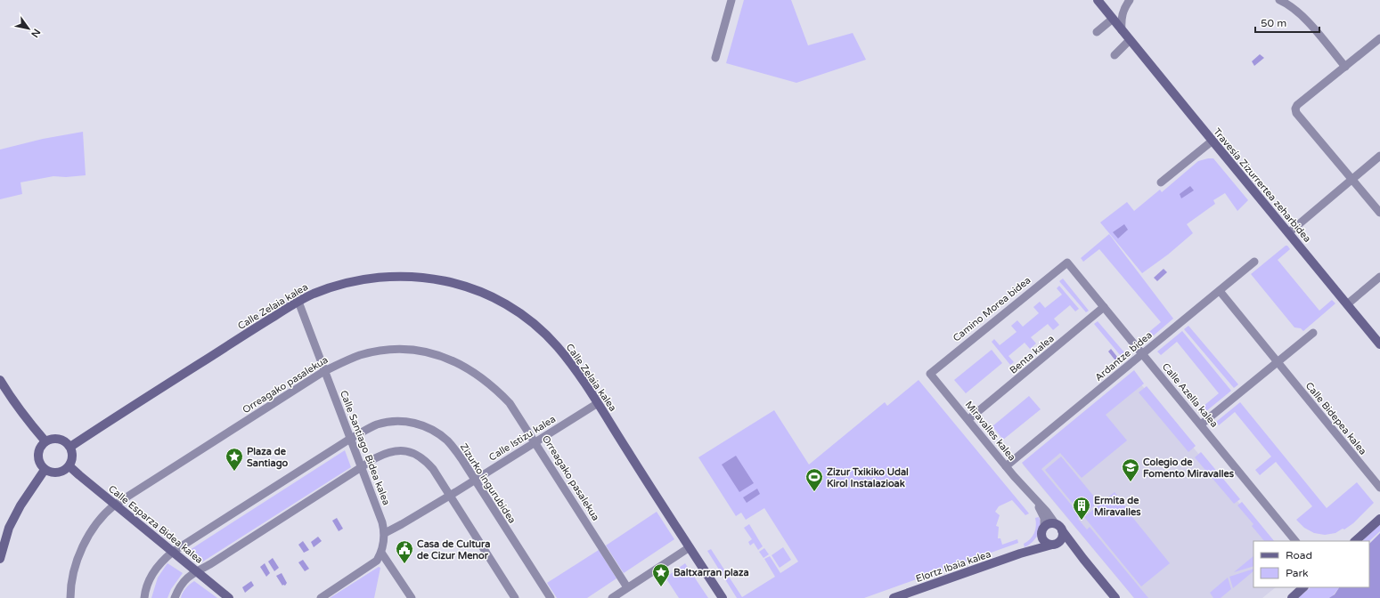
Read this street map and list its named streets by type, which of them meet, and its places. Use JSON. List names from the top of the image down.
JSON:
{
  "streets": {
    "street": [
      "Travesía Zizurrertea zeharbidea",
      "Calle Zelaia kalea",
      "Camino Morea bidea",
      "Benta kalea",
      "Ardantze bidea",
      "Orreagako pasalekua",
      "Calle Azella kalea",
      "Calle Bidepea kalea",
      "Miravalles kalea",
      "Calle Istizu kalea",
      "Calle Santiago Bidea kalea",
      "Zizurko ingurubidea",
      "Calle Esparza Bidea kalea",
      "Elortz Ibaia kalea"
    ]
  },
  "crossings": [
    ["Calle Zelaia kalea", "Calle Istizu kalea"],
    ["Calle Zelaia kalea", "Calle Santiago Bidea kalea"],
    ["Calle Zelaia kalea", "Calle Esparza Bidea kalea"],
    ["Camino Morea bidea", "Calle Azella kalea"],
    ["Camino Morea bidea", "Miravalles kalea"],
    ["Benta kalea", "Calle Azella kalea"],
    ["Ardantze bidea", "Calle Azella kalea"],
    ["Ardantze bidea", "Calle Bidepea kalea"],
    ["Ardantze bidea", "Miravalles kalea"],
    ["Orreagako pasalekua", "Calle Istizu kalea"],
    ["Orreagako pasalekua", "Calle Santiago Bidea kalea"],
    ["Orreagako pasalekua", "Calle Esparza Bidea kalea"],
    ["Miravalles kalea", "Elortz Ibaia kalea"],
    ["Calle Istizu kalea", "Calle Santiago Bidea kalea"],
    ["Calle Istizu kalea", "Zizurko ingurubidea"],
    ["Calle Santiago Bidea kalea", "Zizurko ingurubidea"],
    ["Zizurko ingurubidea", "Calle Esparza Bidea kalea"]
  ],
  "places": {
    "place": ["Plaza de Santiago", "Baltxarran plaza"],
    "school or university": ["Colegio de Fomento Miravalles"],
    "sports": ["Zizur Txikiko Udal Kirol Instalazioak"],
    "building": ["Ermita de Miravalles"],
    "public building": ["Casa de Cultura de Cizur Menor"]
  },
  "legend": ["Road", "Park"],
  "scale_bar": "50 m",
  "north": "bottom right"
}
